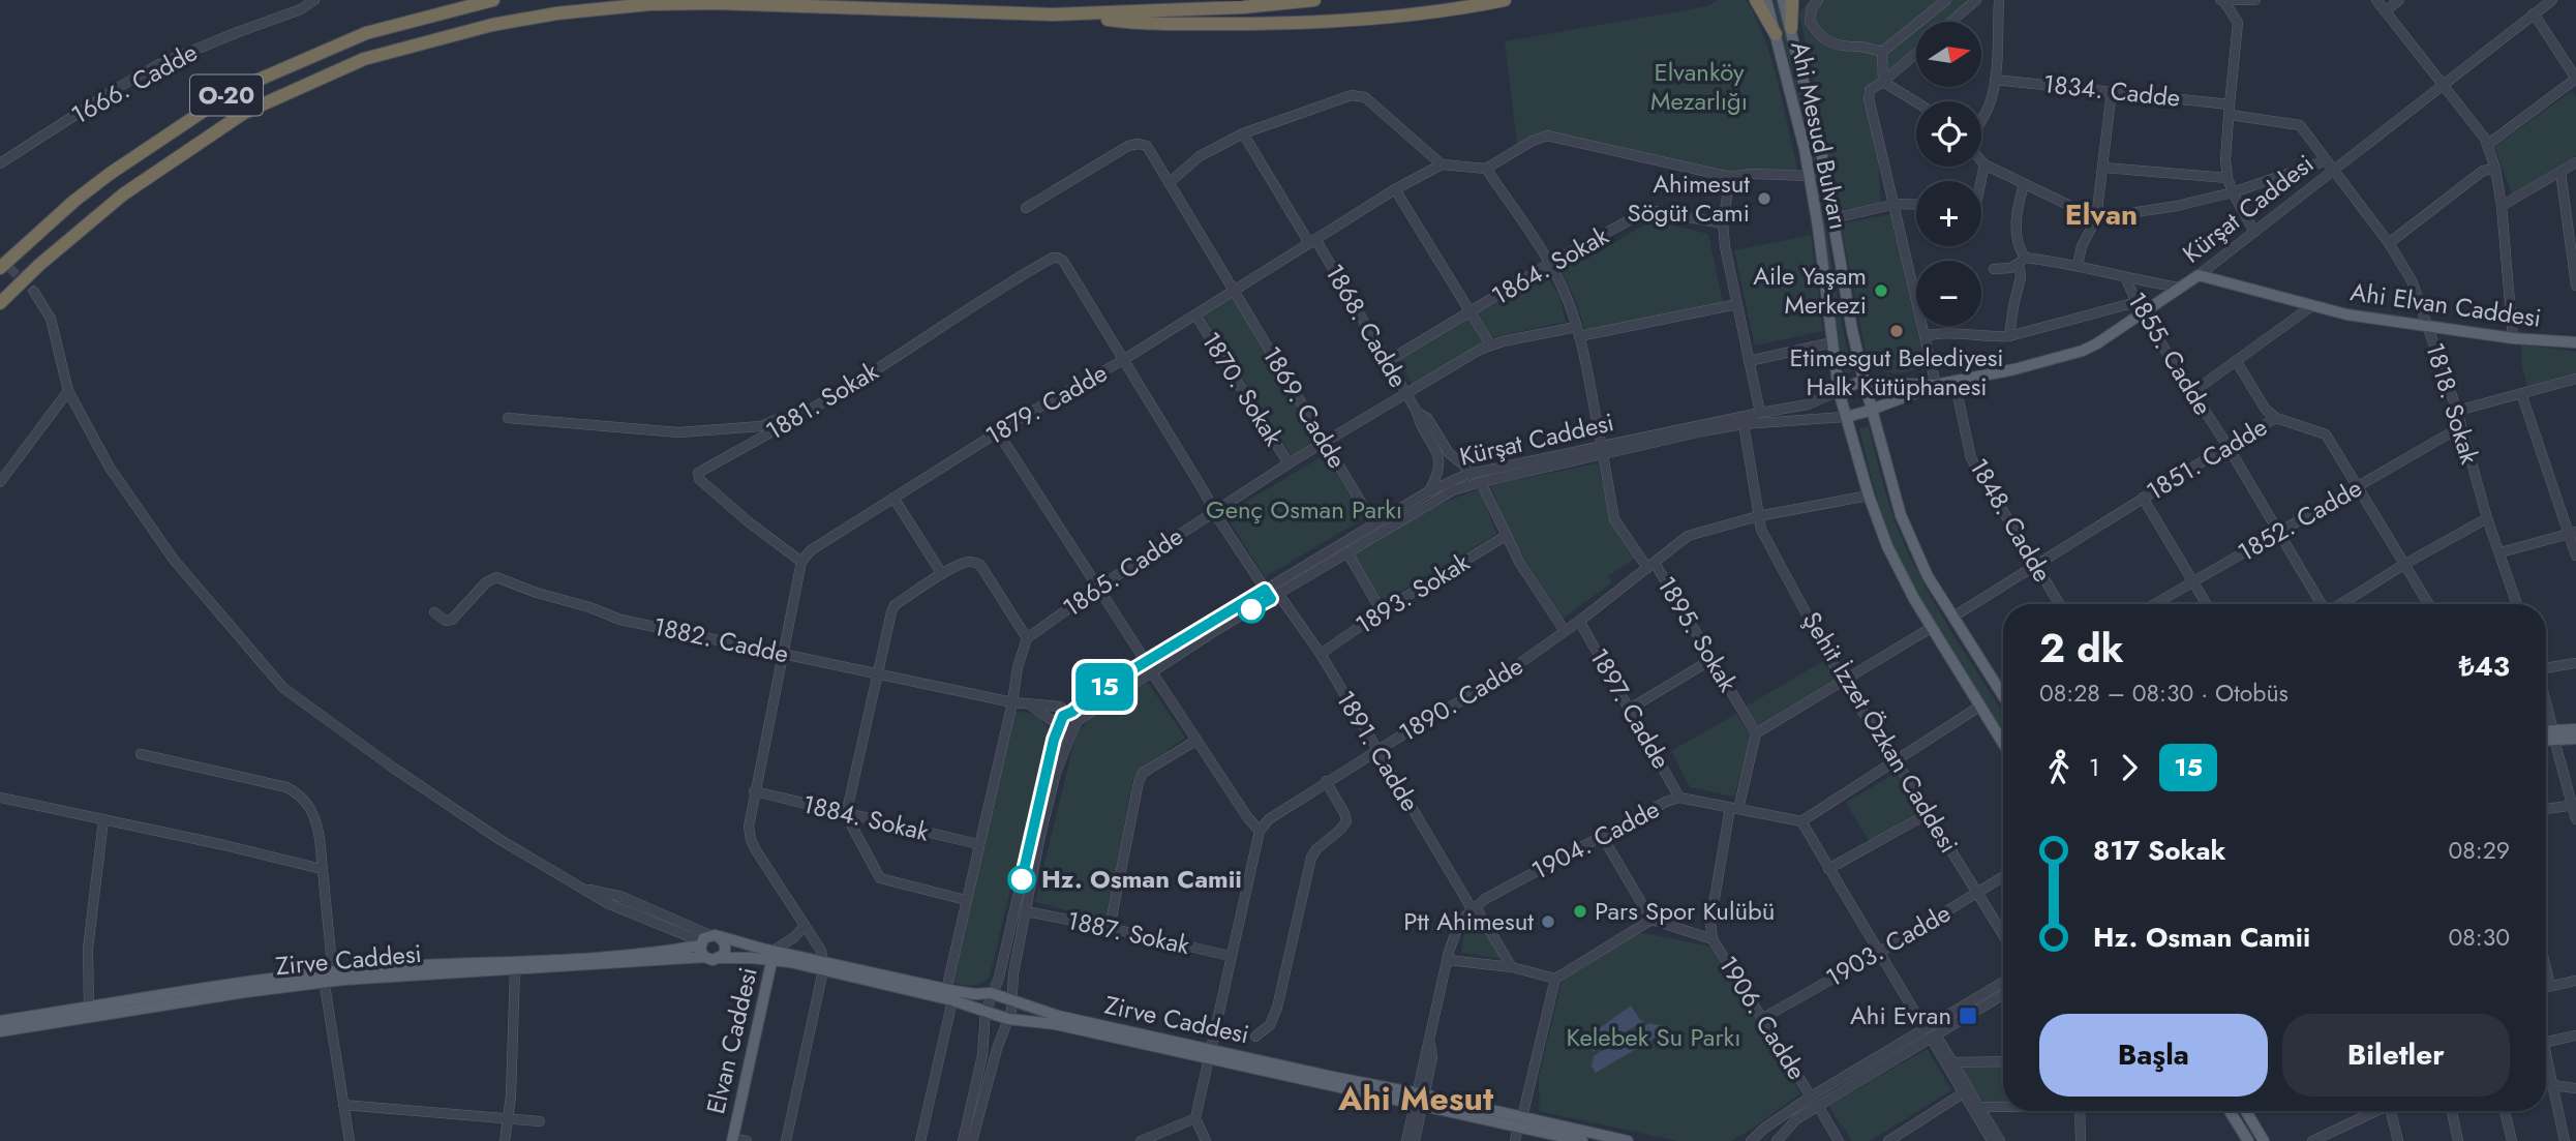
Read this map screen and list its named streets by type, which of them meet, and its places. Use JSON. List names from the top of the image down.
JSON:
{
  "streets": {
    "highway": ["O-20"],
    "main road": [
      "Ahi Mesud Bulvarı",
      "Kürşat Caddesi",
      "Ahi Elvan Caddesi",
      "Zirve Caddesi",
      "Elvan Caddesi"
    ],
    "street": [
      "1666. Cadde",
      "1834. Cadde",
      "1864. Sokak",
      "1868. Cadde",
      "1855. Cadde",
      "1870. Sokak",
      "1881. Sokak",
      "1818. Sokak",
      "1879. Cadde",
      "1869. Cadde",
      "1851. Cadde",
      "1848. Cadde",
      "1852. Cadde",
      "1865. Cadde",
      "1893. Sokak",
      "1895. Sokak",
      "1882. Cadde",
      "1890. Cadde",
      "1897. Cadde",
      "Şehit İzzet Özkan Caddesi",
      "1891. Cadde",
      "1884. Sokak",
      "1904. Cadde",
      "1887. Sokak",
      "1903. Cadde",
      "1906. Cadde"
    ]
  },
  "crossings": [
    ["1834. Cadde", "Kürşat Caddesi"],
    ["1834. Cadde", "1818. Sokak"],
    ["Ahi Mesud Bulvarı", "Kürşat Caddesi"],
    ["Ahi Mesud Bulvarı", "1851. Cadde"],
    ["Ahi Mesud Bulvarı", "1890. Cadde"],
    ["Kürşat Caddesi", "Ahi Elvan Caddesi"],
    ["Kürşat Caddesi", "1868. Cadde"],
    ["Kürşat Caddesi", "1855. Cadde"],
    ["Kürşat Caddesi", "1818. Sokak"],
    ["Kürşat Caddesi", "1869. Cadde"],
    ["Kürşat Caddesi", "1848. Cadde"],
    ["Kürşat Caddesi", "1895. Sokak"],
    ["Kürşat Caddesi", "1882. Cadde"],
    ["Kürşat Caddesi", "Şehit İzzet Özkan Caddesi"],
    ["Kürşat Caddesi", "1891. Cadde"],
    ["1864. Sokak", "1868. Cadde"],
    ["1864. Sokak", "1895. Sokak"],
    ["Ahi Elvan Caddesi", "1818. Sokak"],
    ["1868. Cadde", "1879. Cadde"],
    ["1868. Cadde", "1865. Cadde"],
    ["1855. Cadde", "1851. Cadde"],
    ["1855. Cadde", "1852. Cadde"],
    ["1870. Sokak", "1879. Cadde"],
    ["1870. Sokak", "1865. Cadde"],
    ["1881. Sokak", "1879. Cadde"],
    ["1881. Sokak", "1891. Cadde"],
    ["1818. Sokak", "1852. Cadde"],
    ["1879. Cadde", "1869. Cadde"],
    ["1879. Cadde", "1891. Cadde"],
    ["1869. Cadde", "1865. Cadde"],
    ["1851. Cadde", "1848. Cadde"],
    ["1851. Cadde", "1852. Cadde"],
    ["1865. Cadde", "1895. Sokak"],
    ["1865. Cadde", "1891. Cadde"],
    ["1893. Sokak", "1891. Cadde"],
    ["1895. Sokak", "1890. Cadde"],
    ["1895. Sokak", "1906. Cadde"],
    ["1890. Cadde", "1897. Cadde"],
    ["1890. Cadde", "Şehit İzzet Özkan Caddesi"],
    ["1890. Cadde", "1891. Cadde"],
    ["1897. Cadde", "1904. Cadde"],
    ["Şehit İzzet Özkan Caddesi", "1903. Cadde"],
    ["1891. Cadde", "1904. Cadde"],
    ["1904. Cadde", "Zirve Caddesi"],
    ["1904. Cadde", "1906. Cadde"],
    ["1903. Cadde", "1906. Cadde"],
    ["Zirve Caddesi", "Elvan Caddesi"]
  ],
  "districts": ["Elvan", "Ahi Mesut"],
  "parks": ["Elvanköy Mezarlığı", "Genç Osman Parkı", "Kelebek Su Parkı"],
  "places": {
    "other": [
      "Ahimesut Sögüt Cami",
      "Aile Yaşam Merkezi",
      "Etimesgut Belediyesi Halk Kütüphanesi",
      "Hz. Osman Camii",
      "Pars Spor Kulübü",
      "Ptt Ahimesut"
    ],
    "transit": ["Ahi Evran"]
  },
  "lines": ["bus line 15"],
  "north": "right",
  "page": {
    "on_map": "15",
    "map_buttons": ["+", "−"],
    "heading": ["2 dk", "08:28 – 08:30 · Otobüs", "₺43"],
    "legs": ["1", "15"],
    "list": [
      {
        "name": "817 Sokak",
        "value": "08:29"
      },
      {
        "name": "Hz. Osman Camii",
        "value": "08:30"
      }
    ],
    "buttons": ["Başla", "Biletler"]
  }
}
